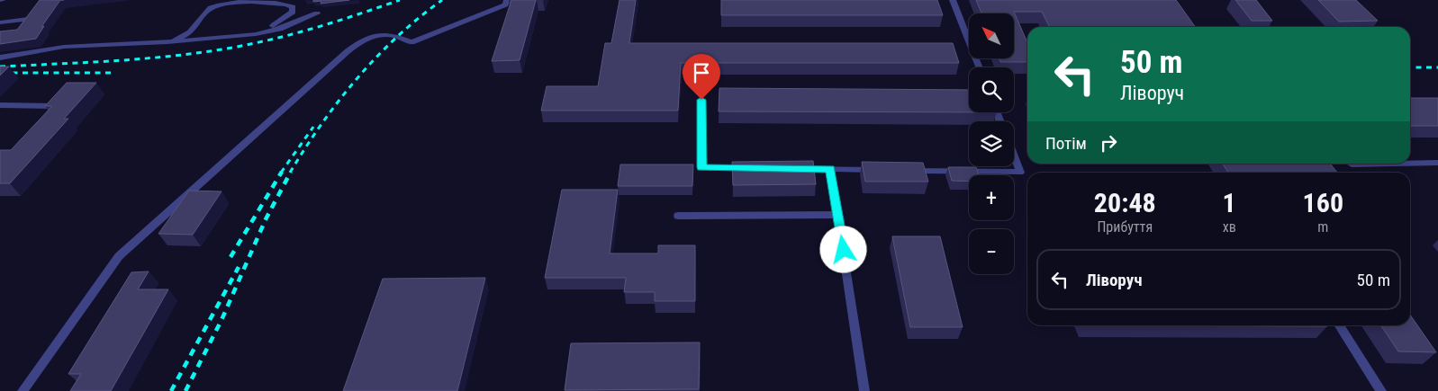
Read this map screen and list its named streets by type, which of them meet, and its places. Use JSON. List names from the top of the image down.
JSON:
{
  "north": "top left",
  "page": {
    "map_buttons": ["+", "−"],
    "turn": ["50 m", "Ліворуч"],
    "then": "Потім",
    "eta": [
      "20:48",
      "Прибуття",
      "1",
      "хв",
      "160",
      "m"
    ],
    "list": [
      {
        "name": "Ліворуч",
        "value": "50 m"
      }
    ]
  }
}
